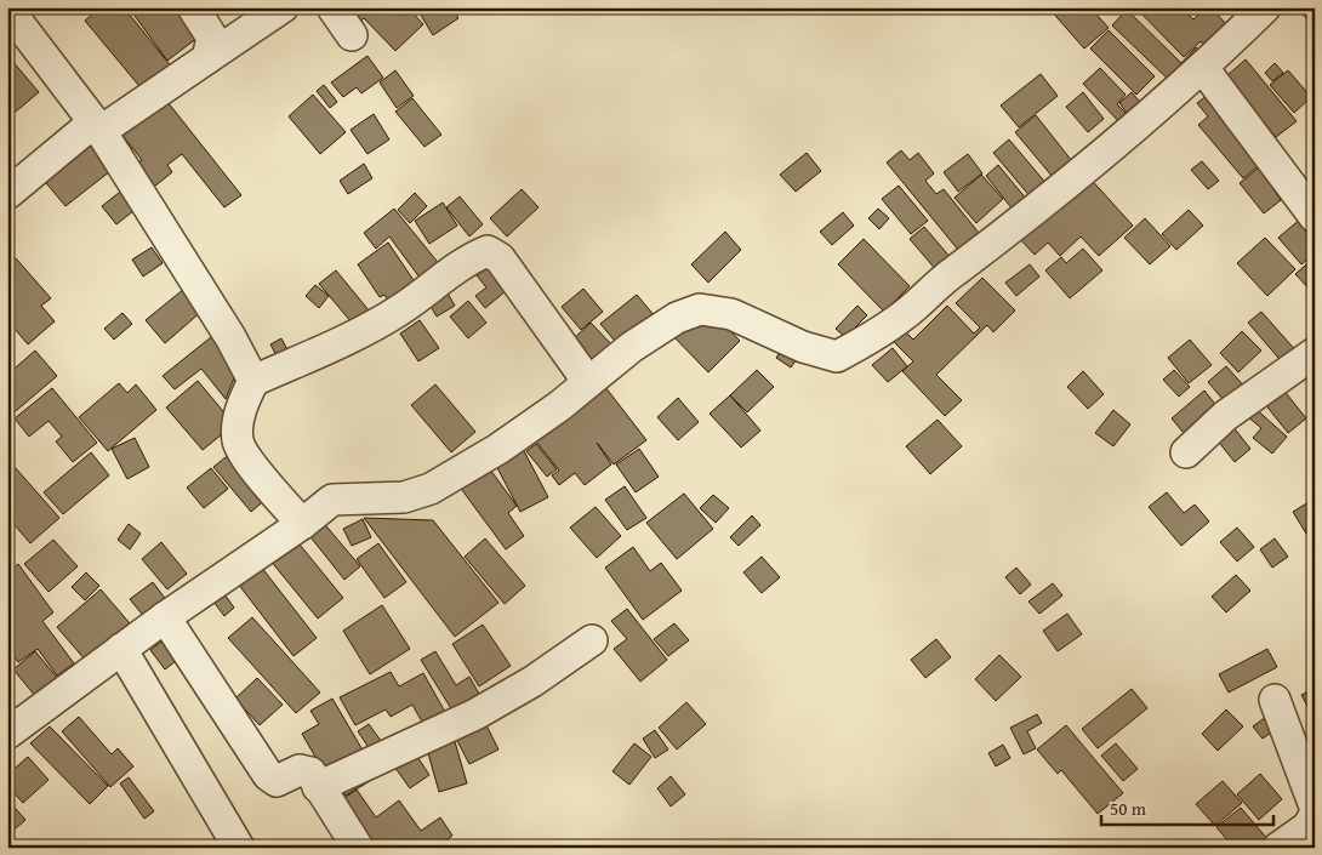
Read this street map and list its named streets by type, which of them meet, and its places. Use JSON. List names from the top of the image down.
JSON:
{
  "scale_bar": "50 m"
}
